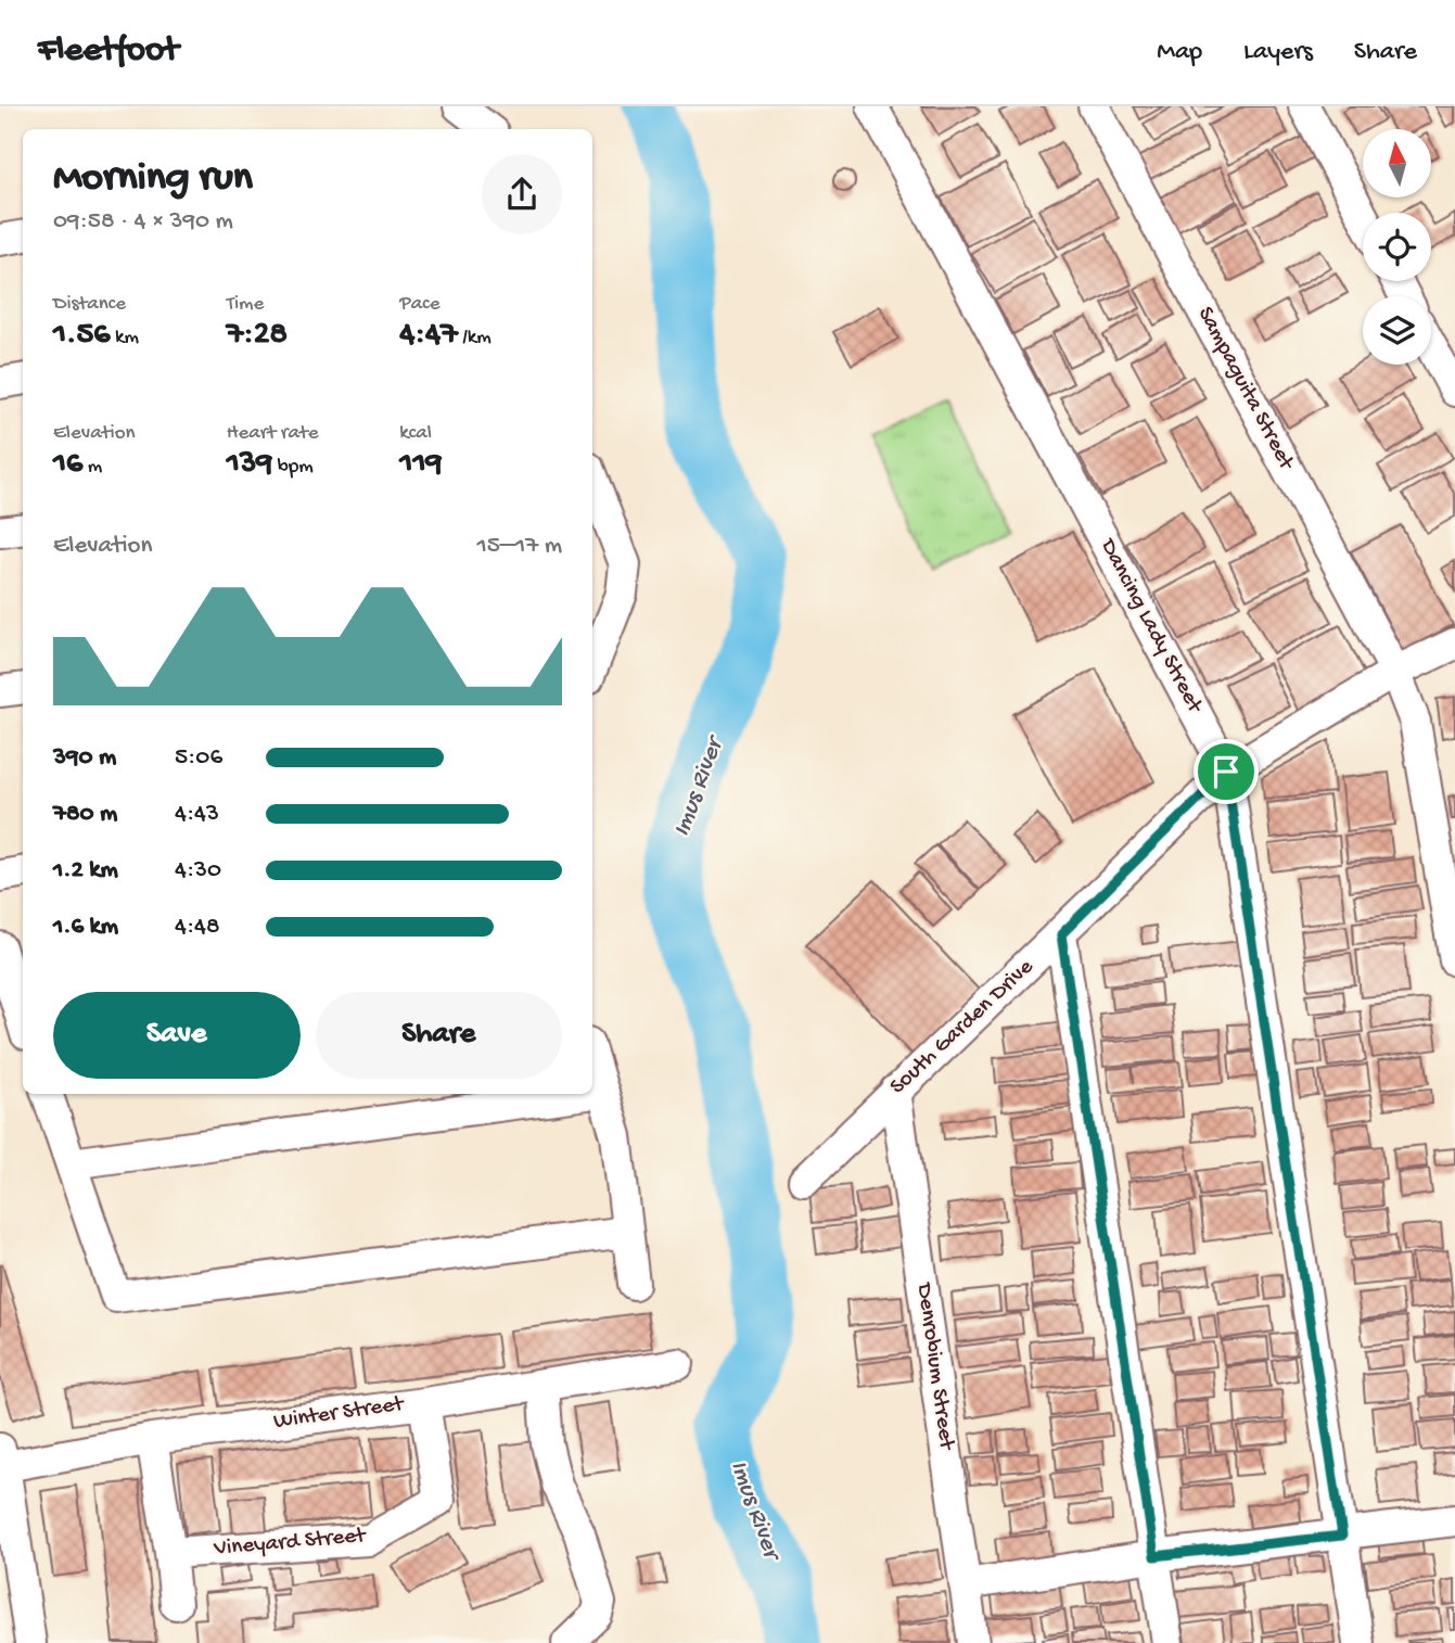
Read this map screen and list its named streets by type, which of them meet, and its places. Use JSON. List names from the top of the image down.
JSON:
{
  "streets": {
    "street": [
      "Sampaguita Street",
      "Dancing Lady Street",
      "South Garden Drive",
      "Denrobium Street",
      "Winter Street",
      "Vineyard Street"
    ]
  },
  "crossings": [
    ["Sampaguita Street", "South Garden Drive"],
    ["Dancing Lady Street", "South Garden Drive"],
    ["South Garden Drive", "Denrobium Street"],
    ["Winter Street", "Vineyard Street"]
  ],
  "water": ["Imus River"],
  "north": "top",
  "page": {
    "header": "Fleetfoot",
    "nav": ["Map", "Layers", "Share"],
    "heading": ["Morning run", "09:58 · 4 × 390 m"],
    "stats": [
      ["Distance", "1.56 km"],
      ["Time", "7:28"],
      ["Pace", "4:47 /km"],
      ["Elevation", "16 m"],
      ["Heart rate", "139 bpm"],
      ["kcal", "119"]
    ],
    "chart": ["Elevation", "15–17 m"],
    "list": [
      {
        "name": "390 m",
        "note": "5:06"
      },
      {
        "name": "780 m",
        "note": "4:43"
      },
      {
        "name": "1.2 km",
        "note": "4:30"
      },
      {
        "name": "1.6 km",
        "note": "4:48"
      }
    ],
    "buttons": ["Save", "Share"]
  }
}
